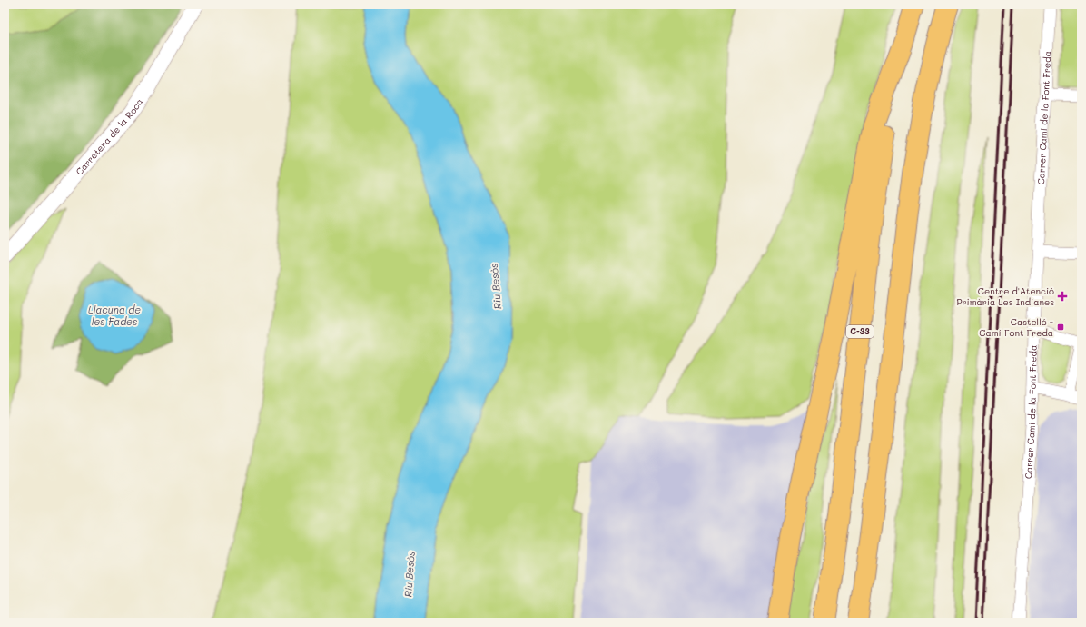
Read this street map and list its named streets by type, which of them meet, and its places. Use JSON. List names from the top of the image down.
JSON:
{
  "streets": {
    "highway": ["C-33"],
    "street": ["Carrer Camí de la Font Freda", "Carretera de la Roca"]
  },
  "water": ["Riu Besòs", "Llacuna de les Fades"],
  "places": {
    "health": ["Centre d'Atenció Primària Les Indianes"],
    "transit": ["Castelló - Camí Font Freda"]
  }
}
